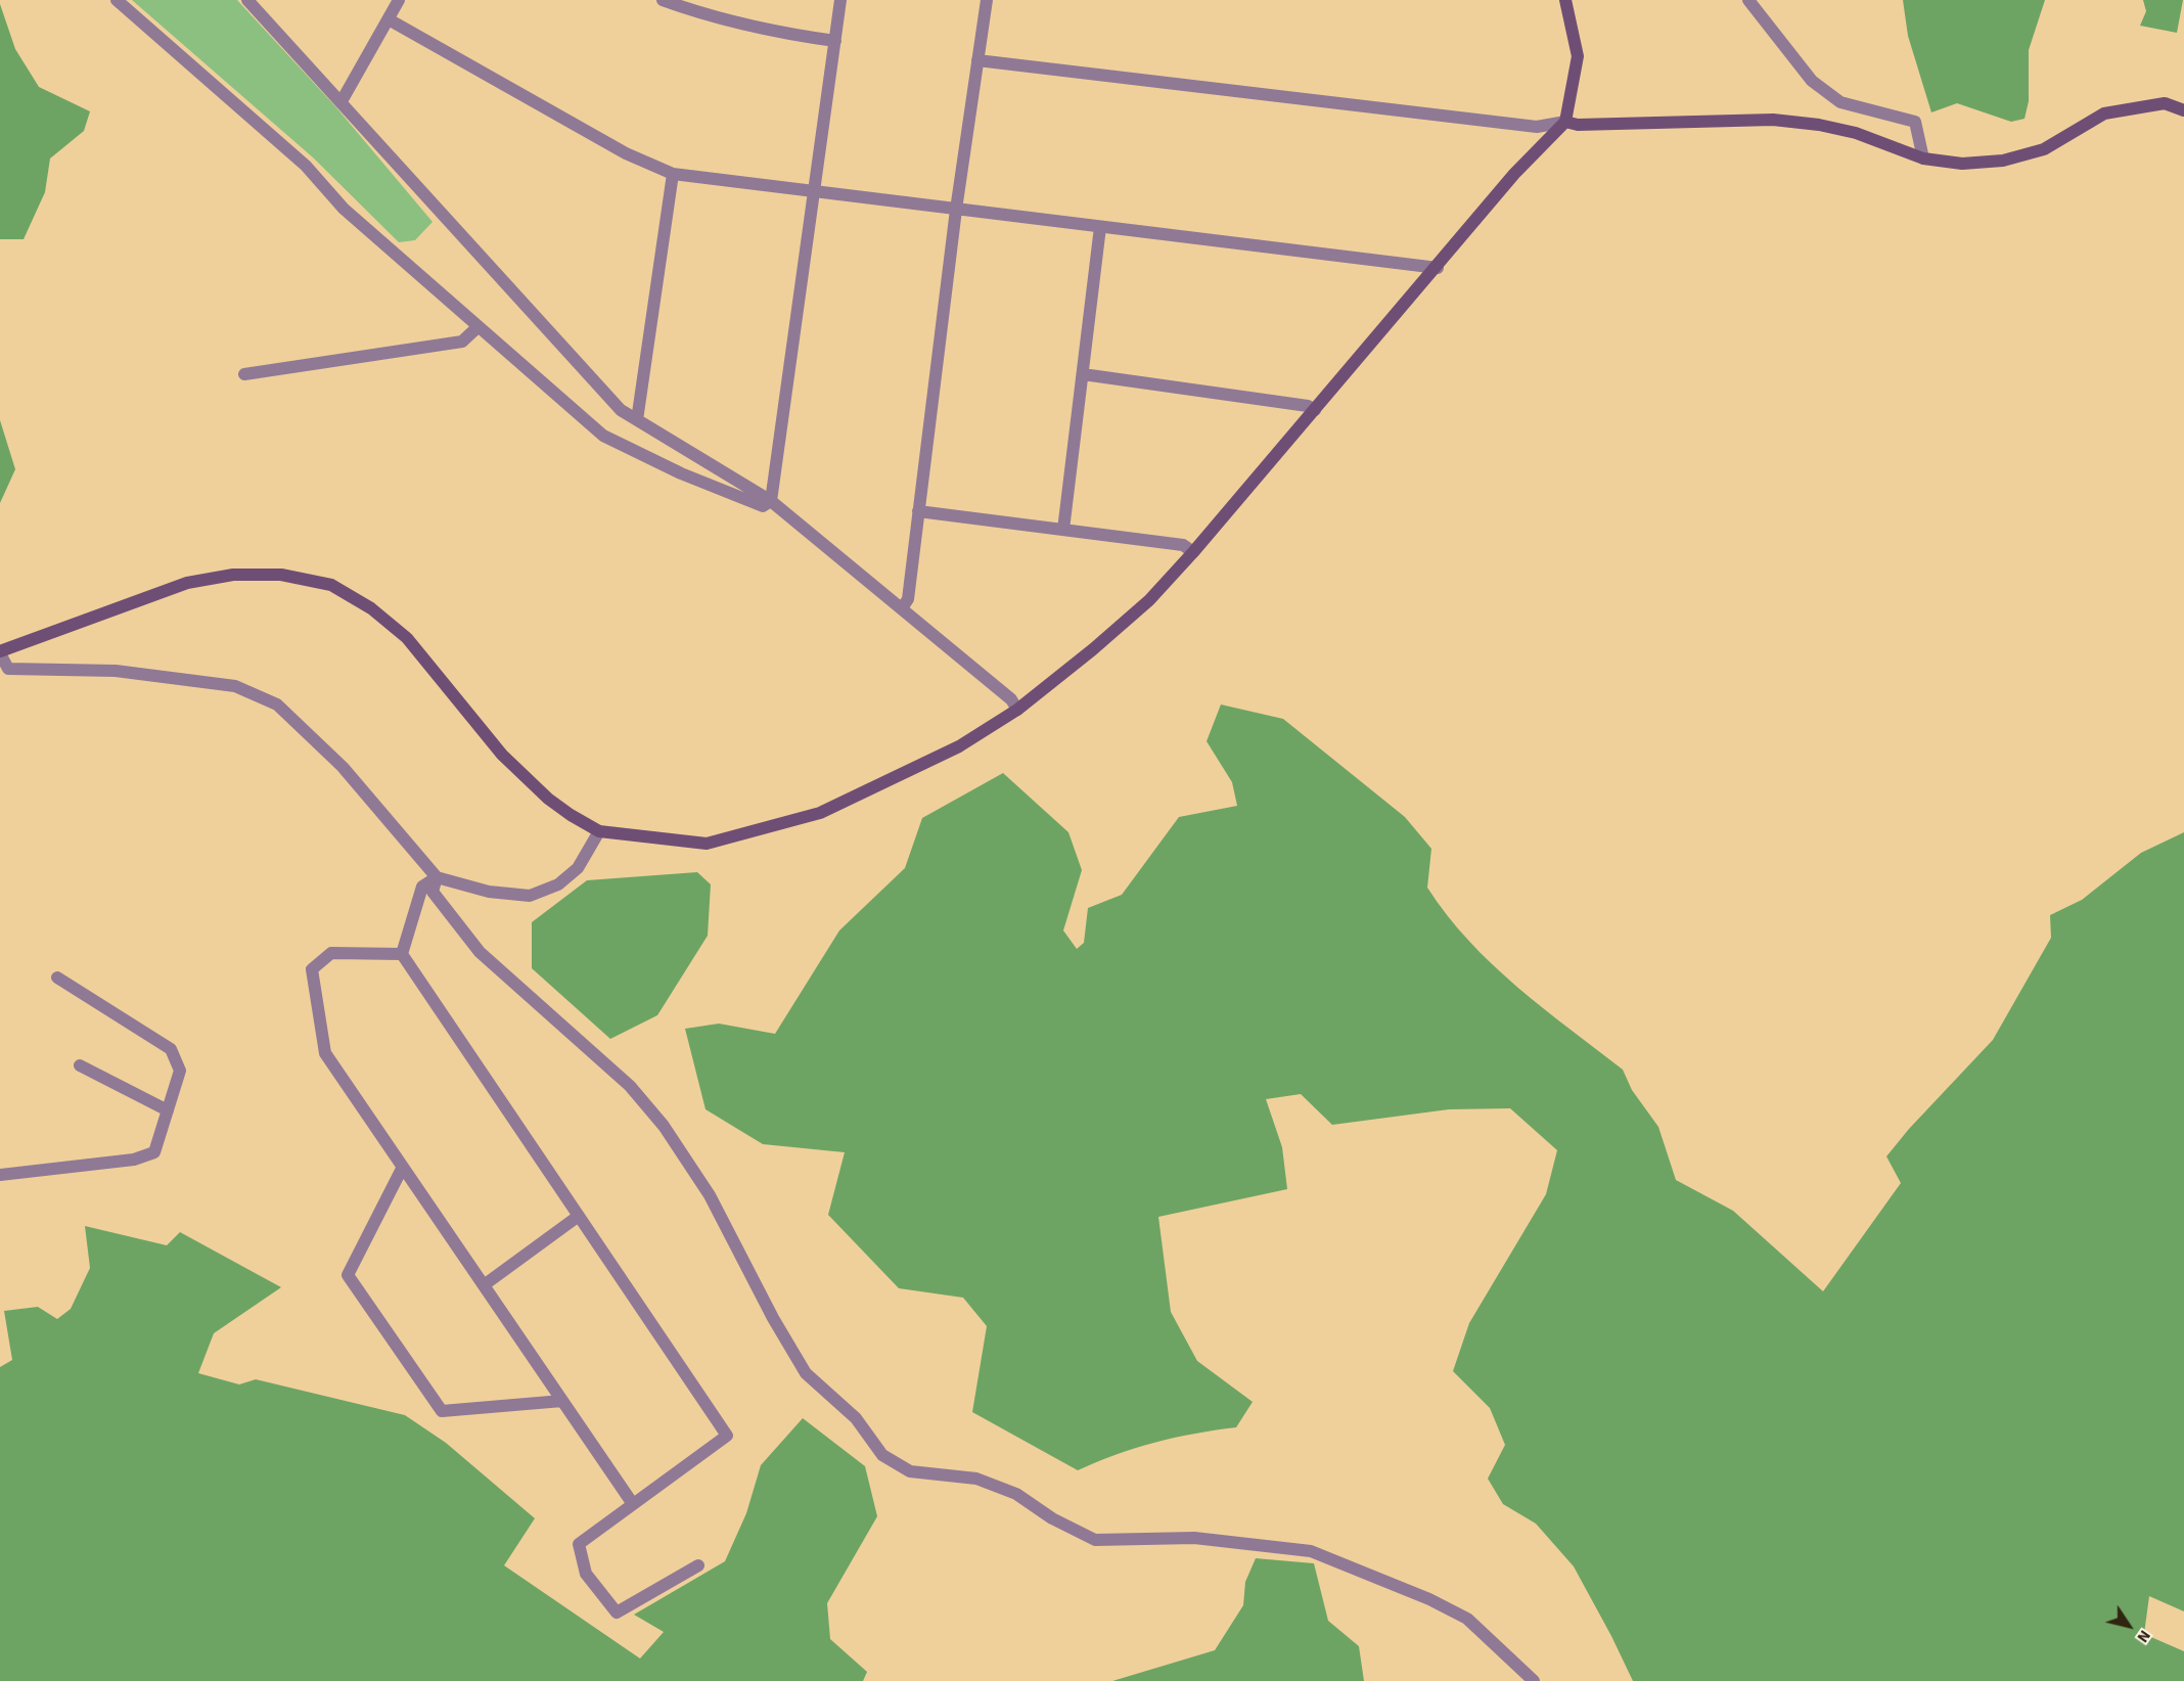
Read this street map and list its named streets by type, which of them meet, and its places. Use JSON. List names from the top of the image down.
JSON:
{
  "north": "bottom right"
}
